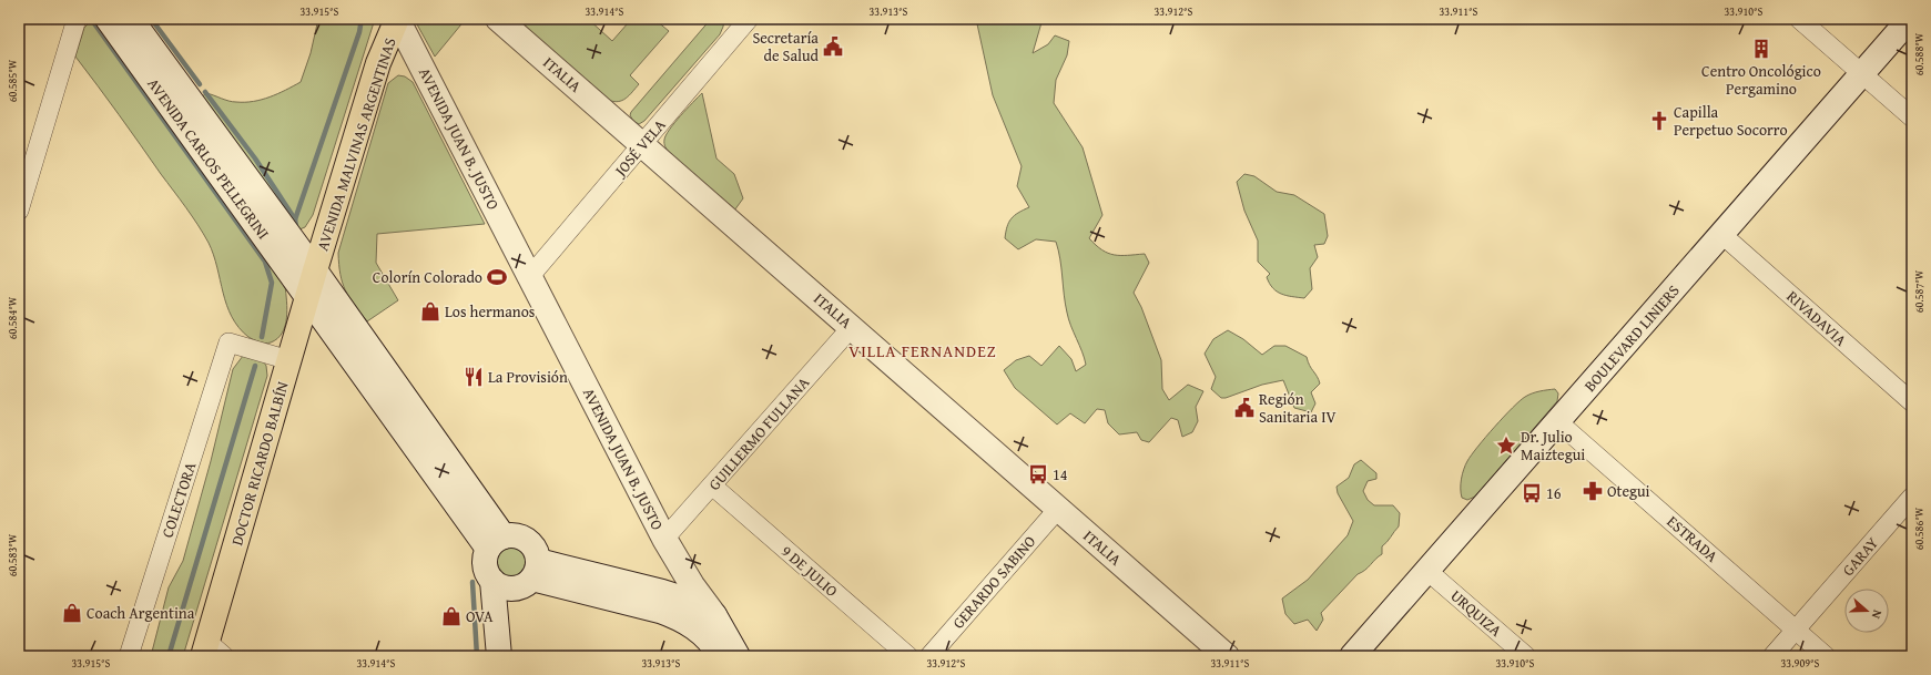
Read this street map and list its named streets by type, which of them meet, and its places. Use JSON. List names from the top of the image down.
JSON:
{
  "streets": {
    "main road": [
      "ITALIA",
      "AVENIDA JUAN B. JUSTO",
      "AVENIDA MALVINAS ARGENTINAS",
      "AVENIDA CARLOS PELLEGRINI",
      "BOULEVARD LINIERS",
      "DOCTOR RICARDO BALBÍN"
    ],
    "street": [
      "JOSÉ VELA",
      "RIVADAVIA",
      "GUILLERMO FULLANA",
      "COLECTORA",
      "ESTRADA",
      "GARAY",
      "9 DE JULIO",
      "GERARDO SABINO",
      "URQUIZA"
    ]
  },
  "crossings": [
    ["ITALIA", "JOSÉ VELA"],
    ["ITALIA", "GUILLERMO FULLANA"],
    ["ITALIA", "GERARDO SABINO"],
    ["AVENIDA JUAN B. JUSTO", "AVENIDA MALVINAS ARGENTINAS"],
    ["AVENIDA JUAN B. JUSTO", "JOSÉ VELA"],
    ["AVENIDA JUAN B. JUSTO", "GUILLERMO FULLANA"],
    ["AVENIDA MALVINAS ARGENTINAS", "AVENIDA CARLOS PELLEGRINI"],
    ["AVENIDA MALVINAS ARGENTINAS", "DOCTOR RICARDO BALBÍN"],
    ["AVENIDA CARLOS PELLEGRINI", "DOCTOR RICARDO BALBÍN"],
    ["RIVADAVIA", "BOULEVARD LINIERS"],
    ["BOULEVARD LINIERS", "ESTRADA"],
    ["BOULEVARD LINIERS", "URQUIZA"],
    ["GUILLERMO FULLANA", "9 DE JULIO"],
    ["DOCTOR RICARDO BALBÍN", "COLECTORA"],
    ["ESTRADA", "GARAY"]
  ],
  "districts": ["VILLA FERNANDEZ"],
  "places": {
    "public building": ["Secretaría de Salud", "Región Sanitaria IV"],
    "building": ["Centro Oncológico Pergamino"],
    "church": ["Capilla Perpetuo Socorro"],
    "sports": ["Colorín Colorado"],
    "shop": ["Los hermanos", "Coach Argentina", "OVA"],
    "restaurant": ["La Provisión"],
    "place": ["Dr. Julio Maiztegui"],
    "bus stop": ["14", "16"],
    "pharmacy": ["Otegui"]
  },
  "north": "right",
  "coordinates": [
    "33.915°S",
    "33.914°S",
    "33.913°S",
    "33.912°S",
    "33.911°S",
    "33.910°S",
    "60.588°W",
    "60.585°W",
    "60.587°W",
    "60.584°W",
    "60.586°W",
    "60.583°W",
    "33.909°S"
  ]
}
